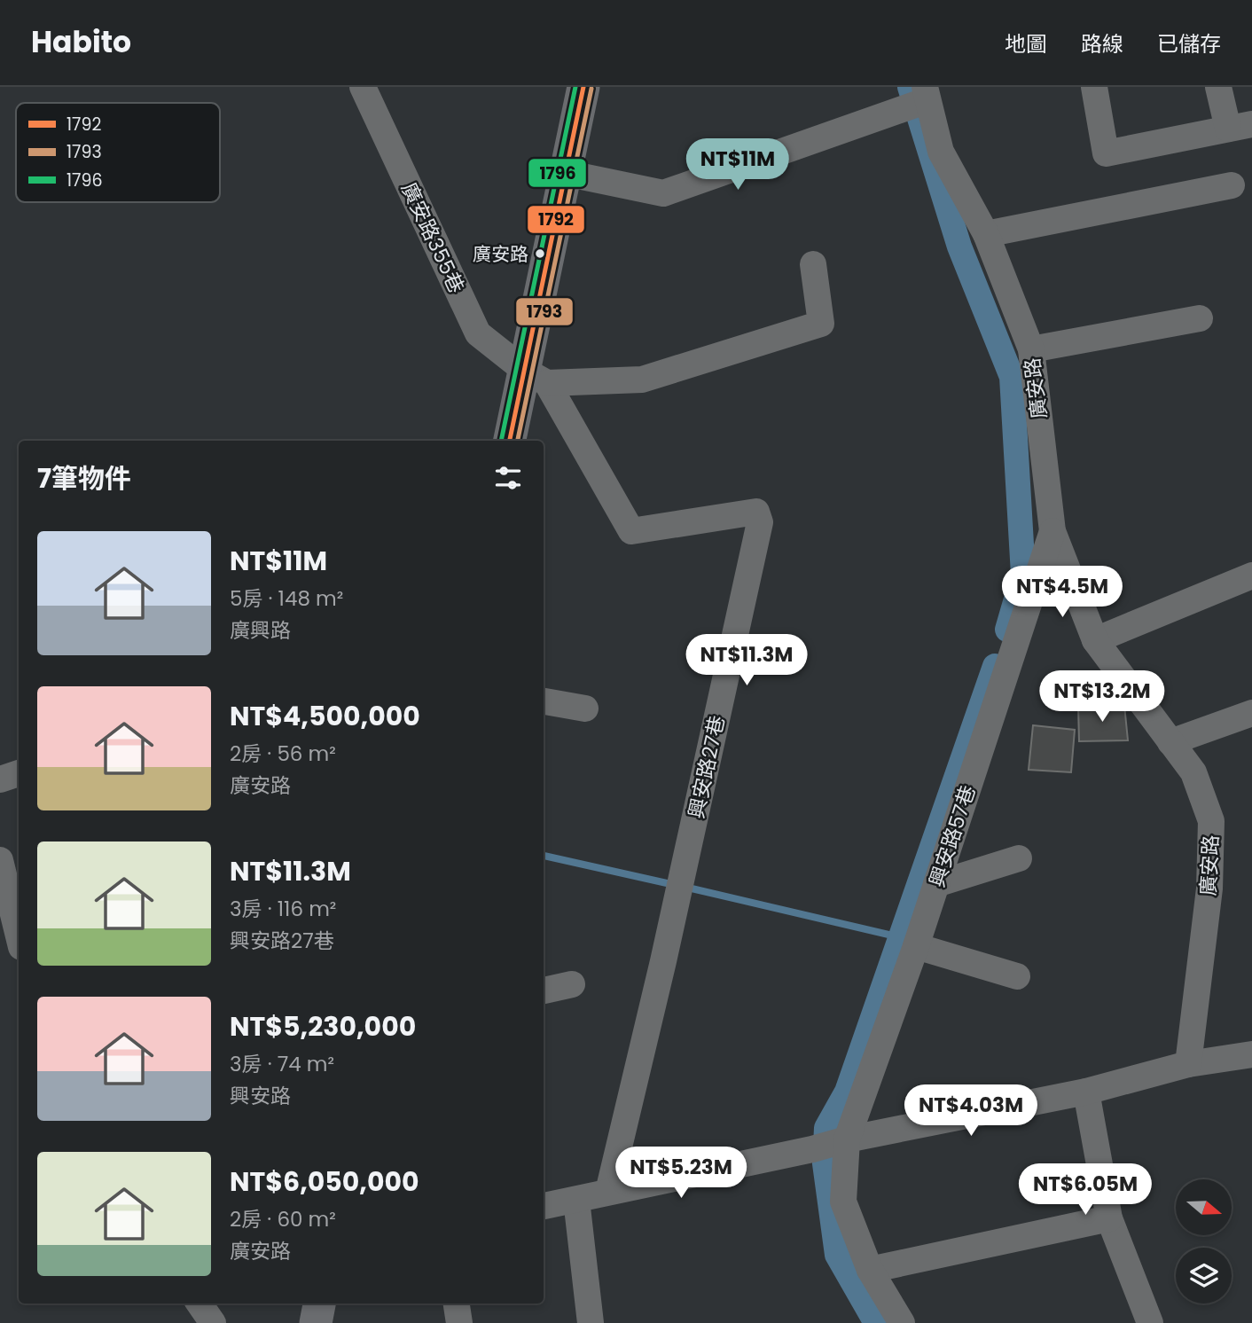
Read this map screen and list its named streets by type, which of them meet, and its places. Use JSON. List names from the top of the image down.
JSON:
{
  "streets": {
    "street": [
      "廣安路355巷",
      "廣安路",
      "興安路27巷",
      "興安路57巷"
    ]
  },
  "crossings": [
    ["廣安路355巷", "興安路27巷"],
    ["廣安路", "興安路57巷"]
  ],
  "places": ["廣安路"],
  "lines": ["transit line 1792", "transit line 1796", "transit line 1793"],
  "legend": ["1792", "1793", "1796"],
  "north": "right",
  "page": {
    "header": "Habito",
    "nav": ["地圖", "路線", "已儲存"],
    "price": [
      "NT$11M",
      "NT$4.5M",
      "NT$11.3M",
      "NT$13.2M",
      "NT$4.03M",
      "NT$5.23M",
      "NT$6.05M"
    ],
    "heading": "7筆物件",
    "list": [
      {
        "name": "NT$11M",
        "note": "5房 · 148 m² · 廣興路"
      },
      {
        "name": "NT$4,500,000",
        "note": "2房 · 56 m² · 廣安路"
      },
      {
        "name": "NT$11.3M",
        "note": "3房 · 116 m² · 興安路27巷"
      },
      {
        "name": "NT$5,230,000",
        "note": "3房 · 74 m² · 興安路"
      },
      {
        "name": "NT$6,050,000",
        "note": "2房 · 60 m² · 廣安路"
      }
    ]
  }
}
